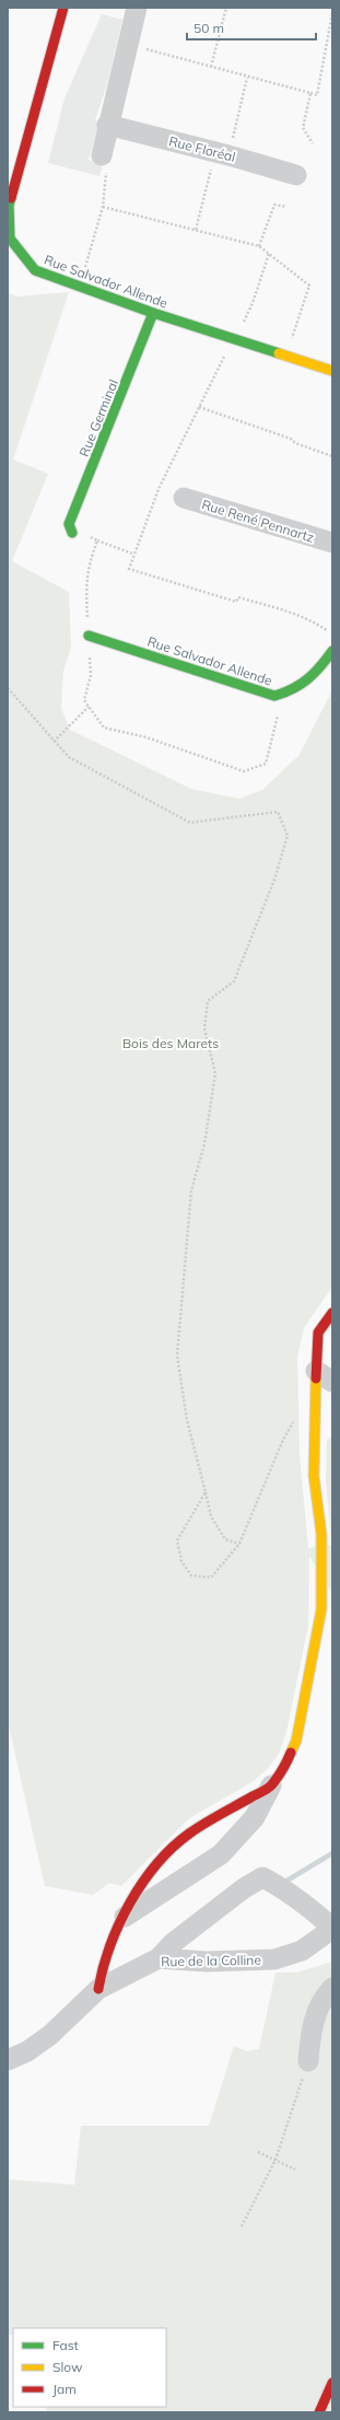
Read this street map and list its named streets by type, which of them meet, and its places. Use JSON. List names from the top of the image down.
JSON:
{
  "streets": {
    "street": [
      "Rue Floréal",
      "Rue Salvador Allende",
      "Rue Germinal",
      "Rue René Pennartz",
      "Rue de la Colline"
    ]
  },
  "crossings": [
    ["Rue Salvador Allende", "Rue Germinal"]
  ],
  "parks": ["Bois des Marets"],
  "legend": ["Fast", "Slow", "Jam"],
  "scale_bar": "50 m"
}
